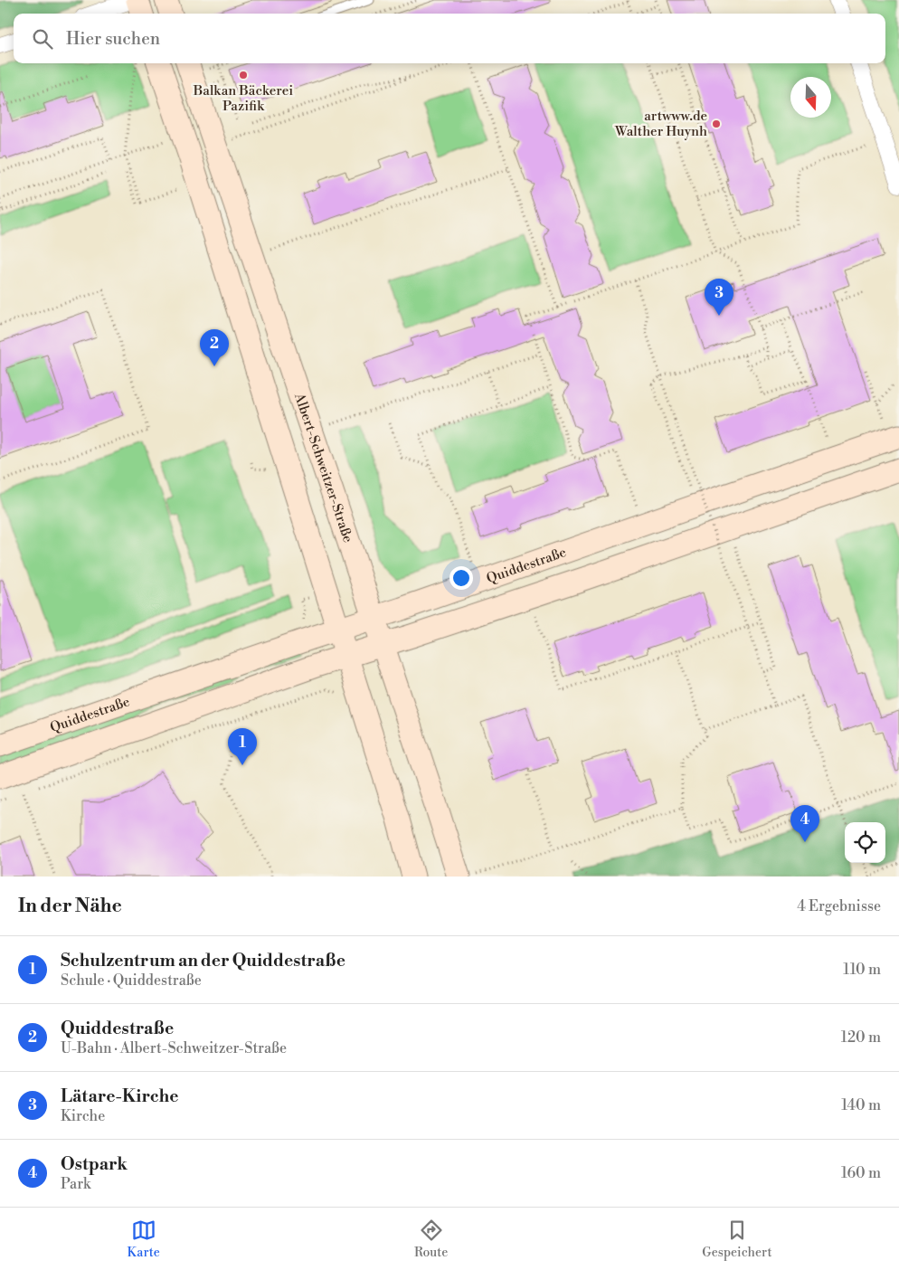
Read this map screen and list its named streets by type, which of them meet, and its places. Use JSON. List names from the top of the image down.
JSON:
{
  "streets": {
    "main road": ["Albert-Schweitzer-Straße", "Quiddestraße"]
  },
  "crossings": [
    ["Albert-Schweitzer-Straße", "Quiddestraße"]
  ],
  "places": ["Balkan Bäckerei Pazifik", "artwww.de Walther Huynh"],
  "north": "bottom",
  "page": {
    "search": "Hier suchen",
    "pins": [
      "3",
      "2",
      "1",
      "4"
    ],
    "heading": ["In der Nähe", "4 Ergebnisse"],
    "list": [
      {
        "mark": "1",
        "name": "Schulzentrum an der Quiddestraße",
        "note": "Schule · Quiddestraße",
        "value": "110 m"
      },
      {
        "mark": "2",
        "name": "Quiddestraße",
        "note": "U-Bahn · Albert-Schweitzer-Straße",
        "value": "120 m"
      },
      {
        "mark": "3",
        "name": "Lätare-Kirche",
        "note": "Kirche",
        "value": "140 m"
      },
      {
        "mark": "4",
        "name": "Ostpark",
        "note": "Park",
        "value": "160 m"
      }
    ],
    "nav": ["Karte", "Route", "Gespeichert"]
  }
}
